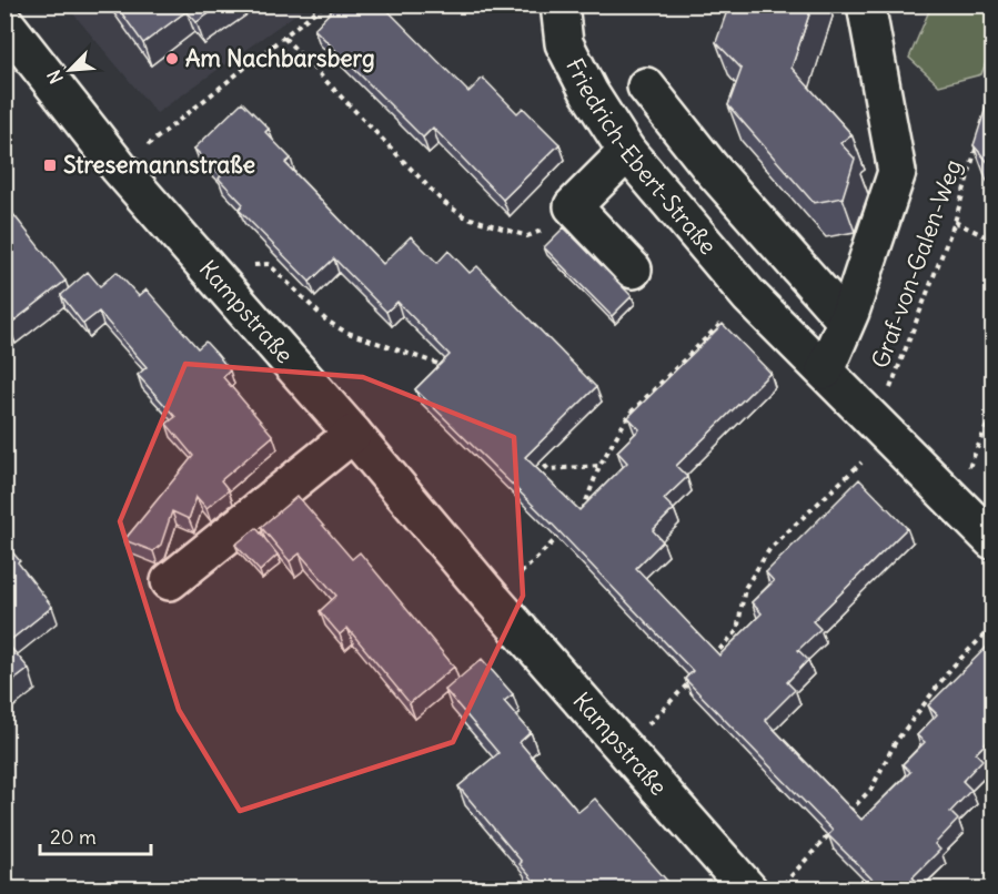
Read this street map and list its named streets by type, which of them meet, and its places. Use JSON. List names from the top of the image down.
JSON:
{
  "streets": {
    "street": ["Friedrich-Ebert-Straße", "Kampstraße"],
    "path": ["Graf-von-Galen-Weg"]
  },
  "crossings": [
    ["Friedrich-Ebert-Straße", "Graf-von-Galen-Weg"]
  ],
  "places": {
    "other": ["Am Nachbarsberg"],
    "transit": ["Stresemannstraße"]
  },
  "scale_bar": "20 m",
  "north": "bottom left"
}
